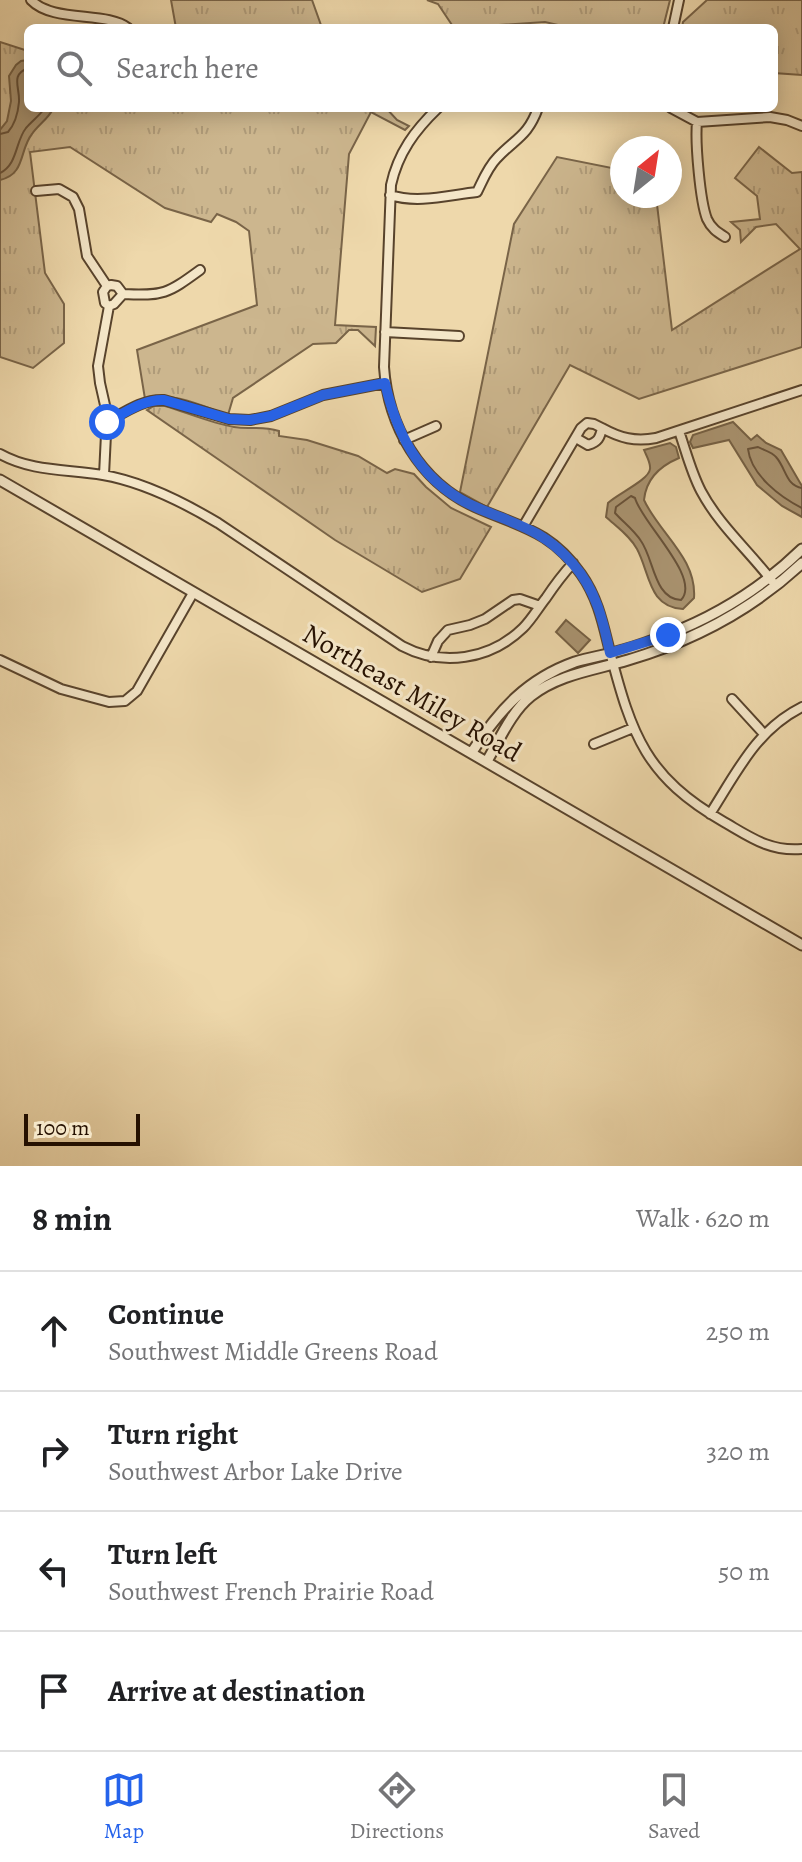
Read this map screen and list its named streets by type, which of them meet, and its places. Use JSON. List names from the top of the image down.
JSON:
{
  "streets": {
    "street": ["Northeast Miley Road"]
  },
  "scale_bar": "100 m",
  "north": "top right",
  "page": {
    "search": "Search here",
    "scale": "100 m",
    "heading": ["8 min", "Walk · 620 m"],
    "list": [
      ["Continue", "Southwest Middle Greens Road", "250 m"],
      ["Turn right", "Southwest Arbor Lake Drive", "320 m"],
      ["Turn left", "Southwest French Prairie Road", "50 m"],
      "Arrive at destination"
    ],
    "nav": ["Map", "Directions", "Saved"]
  }
}
